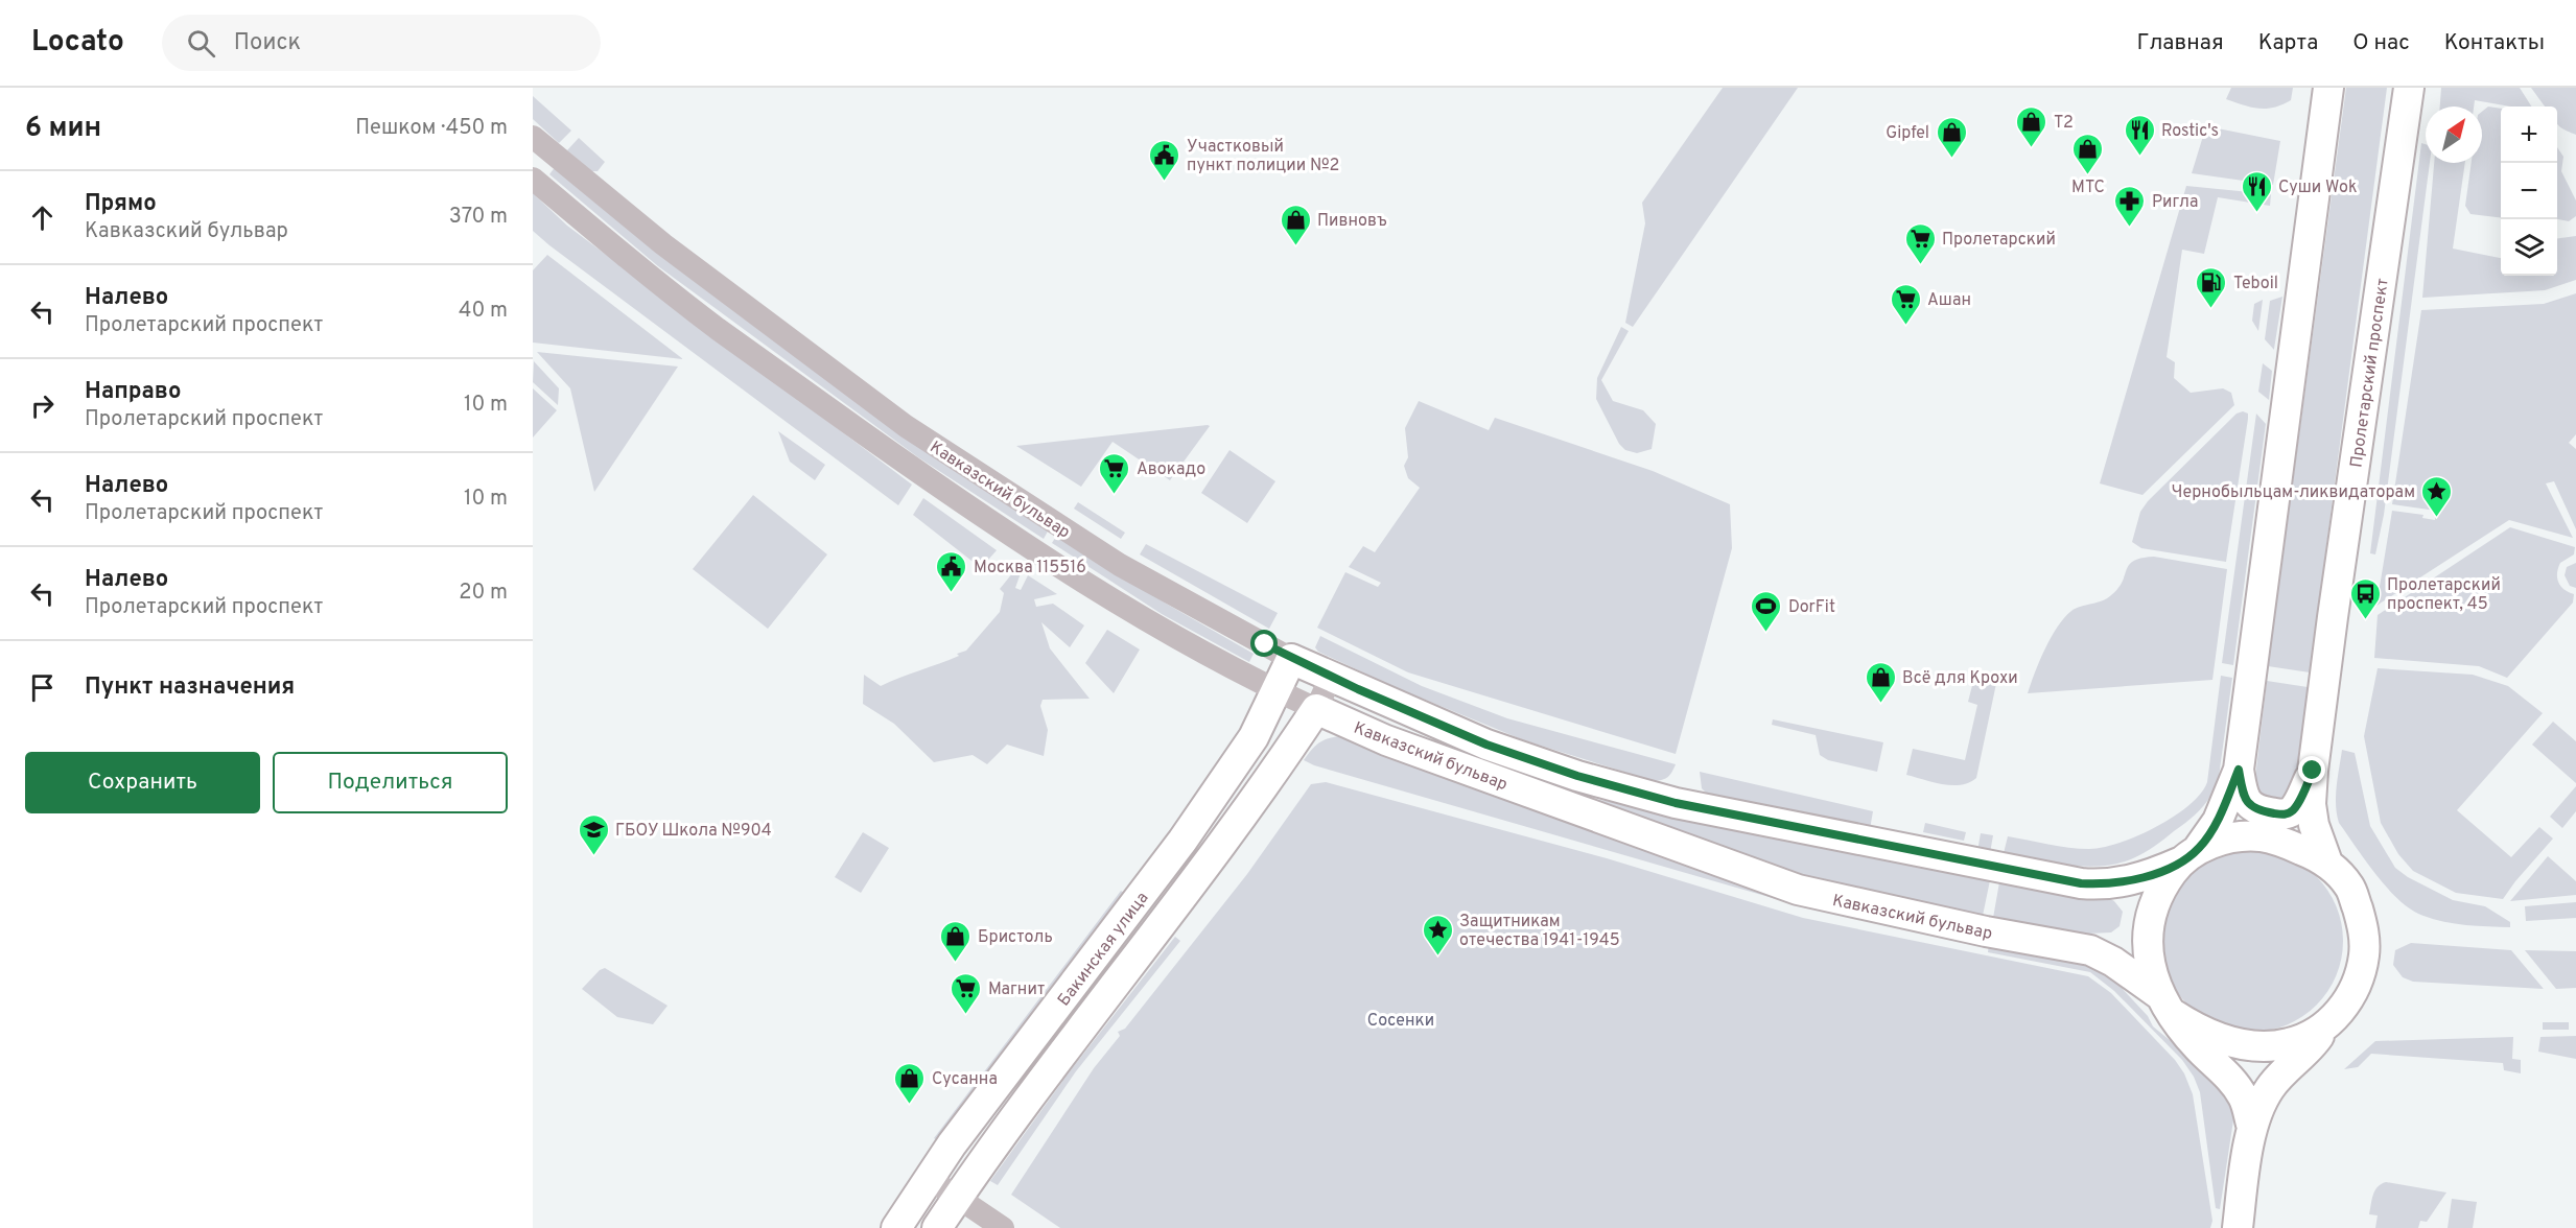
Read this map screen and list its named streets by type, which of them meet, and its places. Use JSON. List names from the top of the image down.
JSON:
{
  "streets": {
    "main road": ["Пролетарский проспект", "Кавказский бульвар", "Бакинская улица"]
  },
  "crossings": [
    ["Пролетарский проспект", "Кавказский бульвар"],
    ["Кавказский бульвар", "Бакинская улица"]
  ],
  "parks": ["Сосенки"],
  "places": {
    "shop": [
      "T2",
      "Gipfel",
      "МТС",
      "Пивновъ",
      "Всё для Крохи",
      "Бристоль",
      "Сусанна"
    ],
    "restaurant": ["Rostic's", "Суши Wok"],
    "public building": ["Участковый пункт полиции №2", "Москва 115516"],
    "pharmacy": ["Ригла"],
    "supermarket": [
      "Пролетарский",
      "Ашан",
      "Авокадо",
      "Магнит"
    ],
    "fuel station": ["Teboil"],
    "place": ["Чернобыльцам-ликвидаторам", "Защитникам отечества 1941-1945"],
    "bus stop": ["Пролетарский проспект, 45"],
    "sports": ["DorFit"],
    "school or university": ["ГБОУ Школа №904"]
  },
  "north": "top right",
  "page": {
    "header": "Locato",
    "search": "Поиск",
    "nav": [
      "Главная",
      "Карта",
      "О нас",
      "Контакты"
    ],
    "heading": ["6 мин", "Пешком · 450 m"],
    "map_buttons": ["+", "−"],
    "list": [
      ["Прямо", "Кавказский бульвар", "370 m"],
      ["Налево", "Пролетарский проспект", "40 m"],
      ["Направо", "Пролетарский проспект", "10 m"],
      ["Налево", "Пролетарский проспект", "10 m"],
      ["Налево", "Пролетарский проспект", "20 m"],
      "Пункт назначения"
    ],
    "buttons": ["Сохранить", "Поделиться"]
  }
}
